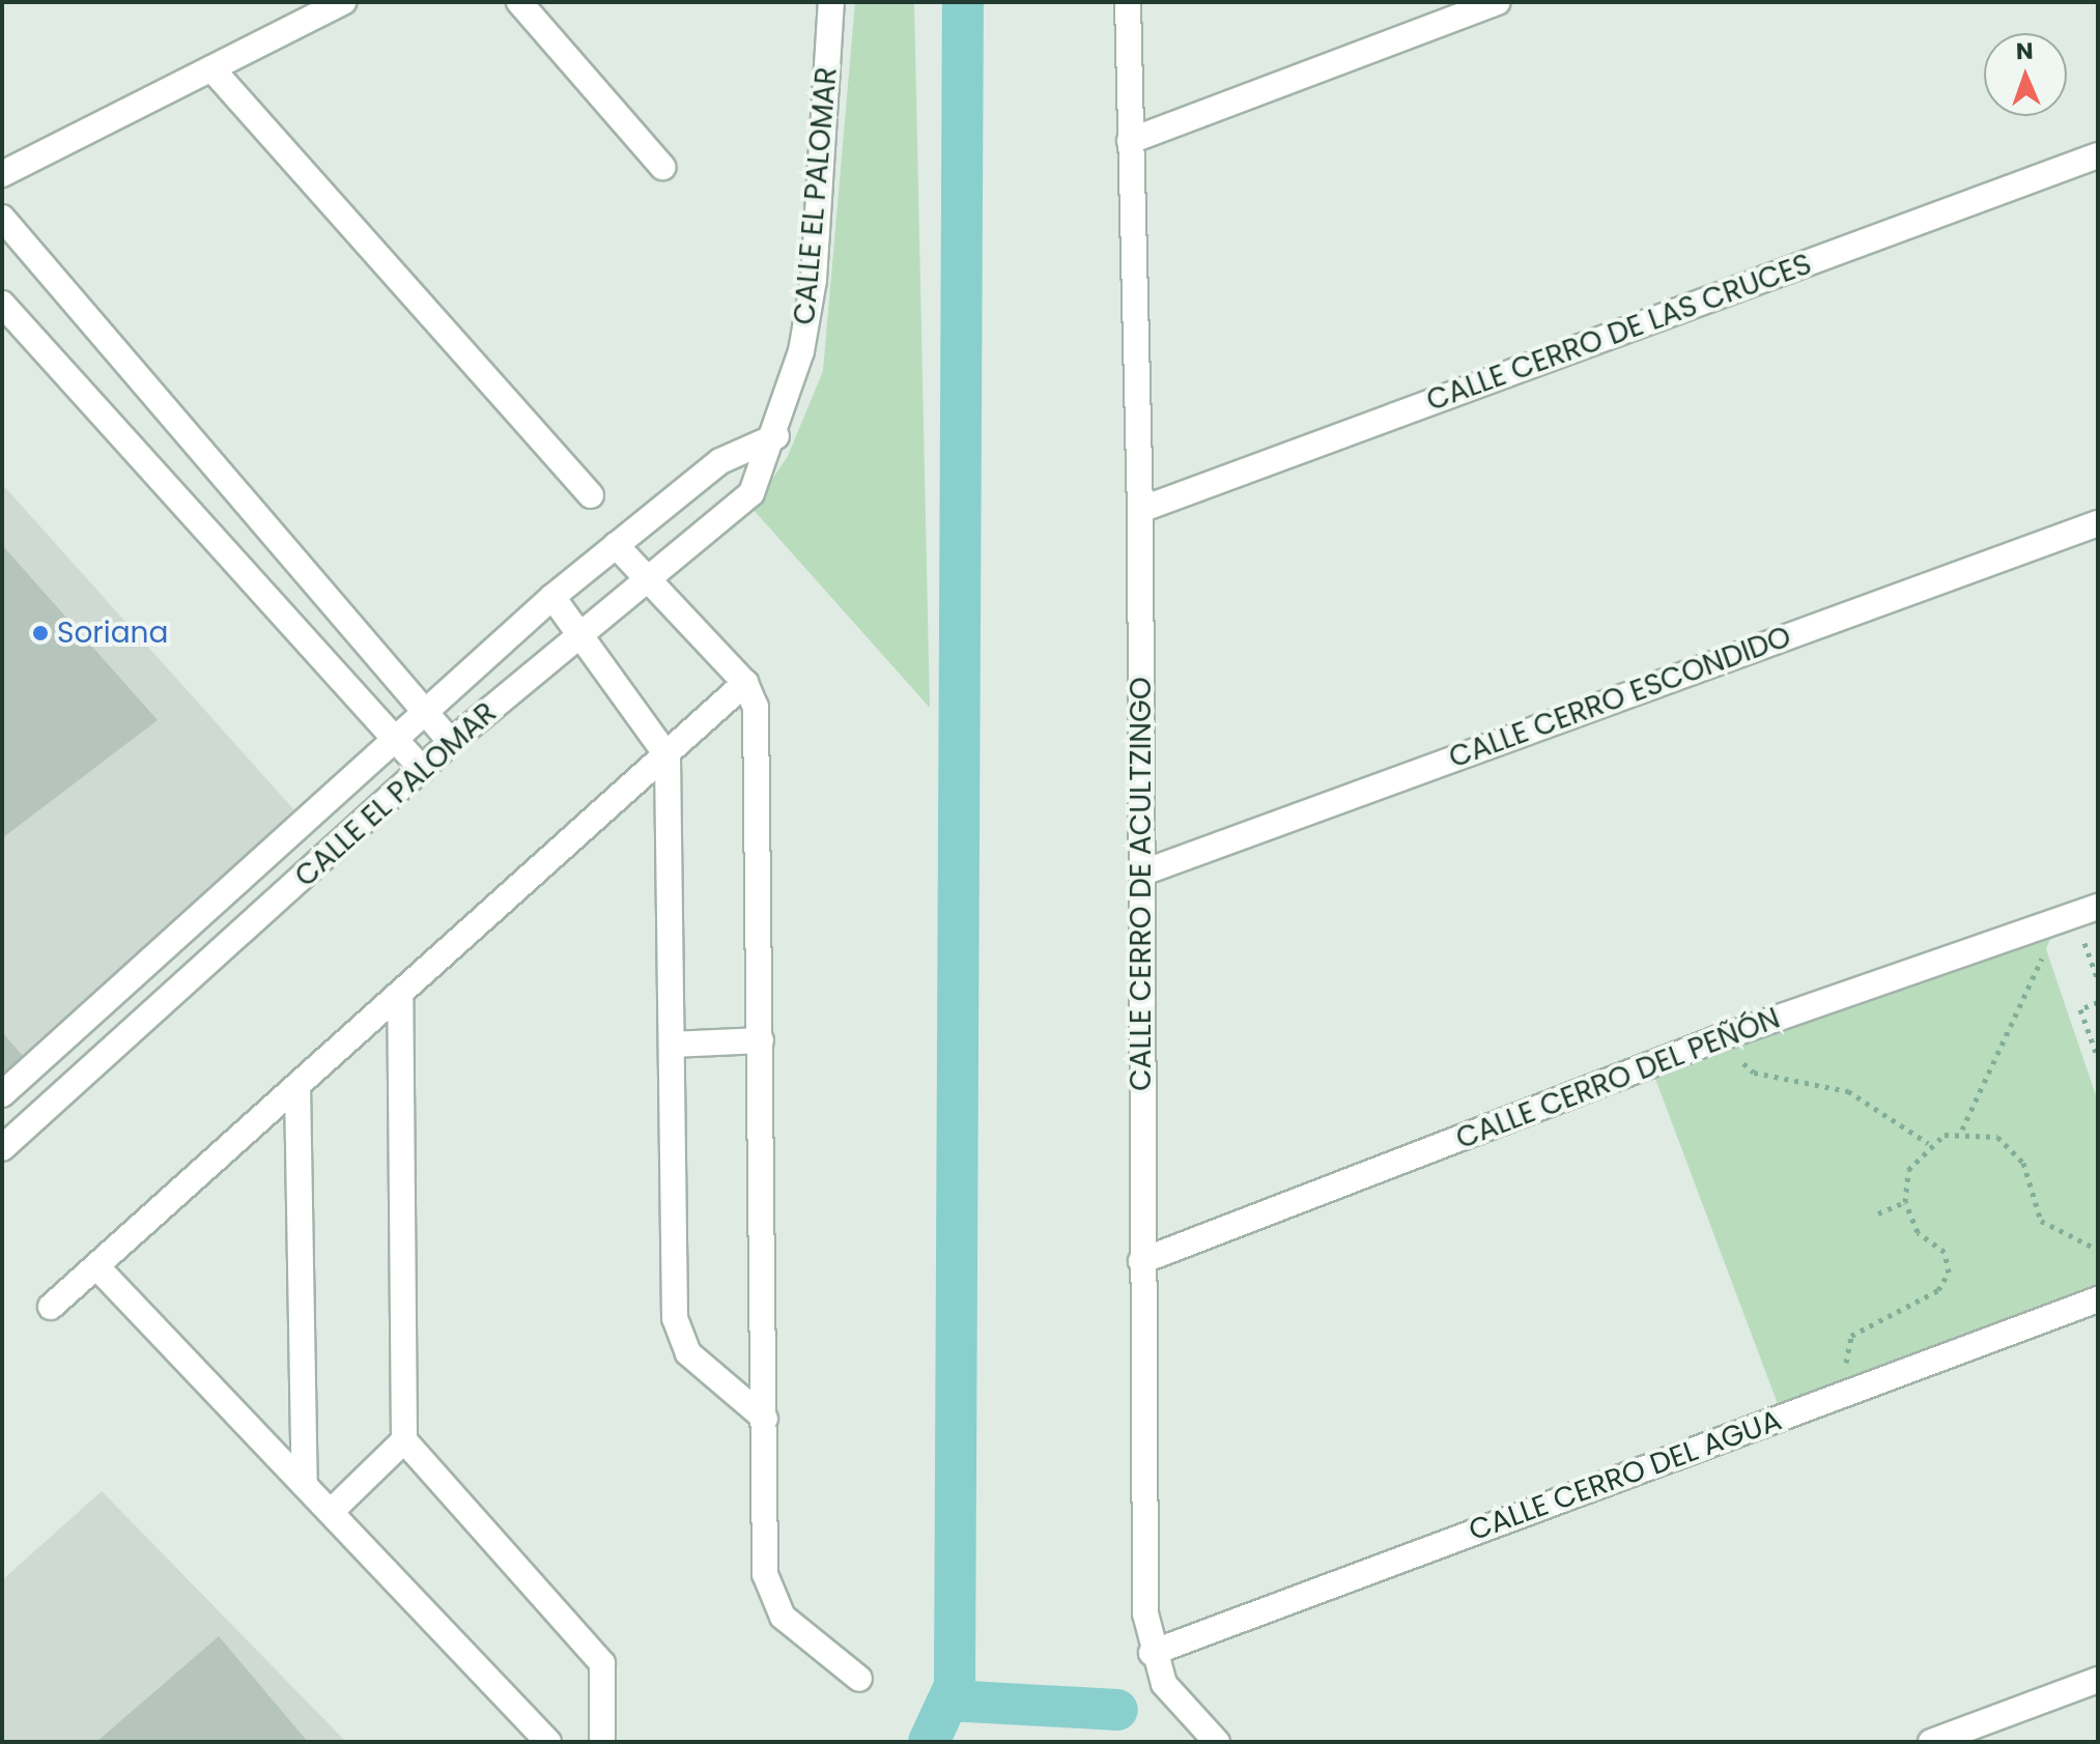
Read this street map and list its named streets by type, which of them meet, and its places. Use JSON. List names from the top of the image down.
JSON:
{
  "streets": {
    "street": [
      "CALLE EL PALOMAR",
      "CALLE CERRO DE LAS CRUCES",
      "CALLE CERRO ESCONDIDO",
      "CALLE CERRO DE ACULTZINGO",
      "CALLE CERRO DEL PEÑÓN",
      "CALLE CERRO DEL AGUA"
    ]
  },
  "crossings": [
    ["CALLE CERRO DE LAS CRUCES", "CALLE CERRO DE ACULTZINGO"],
    ["CALLE CERRO ESCONDIDO", "CALLE CERRO DE ACULTZINGO"],
    ["CALLE CERRO DE ACULTZINGO", "CALLE CERRO DEL PEÑÓN"],
    ["CALLE CERRO DE ACULTZINGO", "CALLE CERRO DEL AGUA"]
  ],
  "places": ["Soriana"],
  "north": "top"
}
